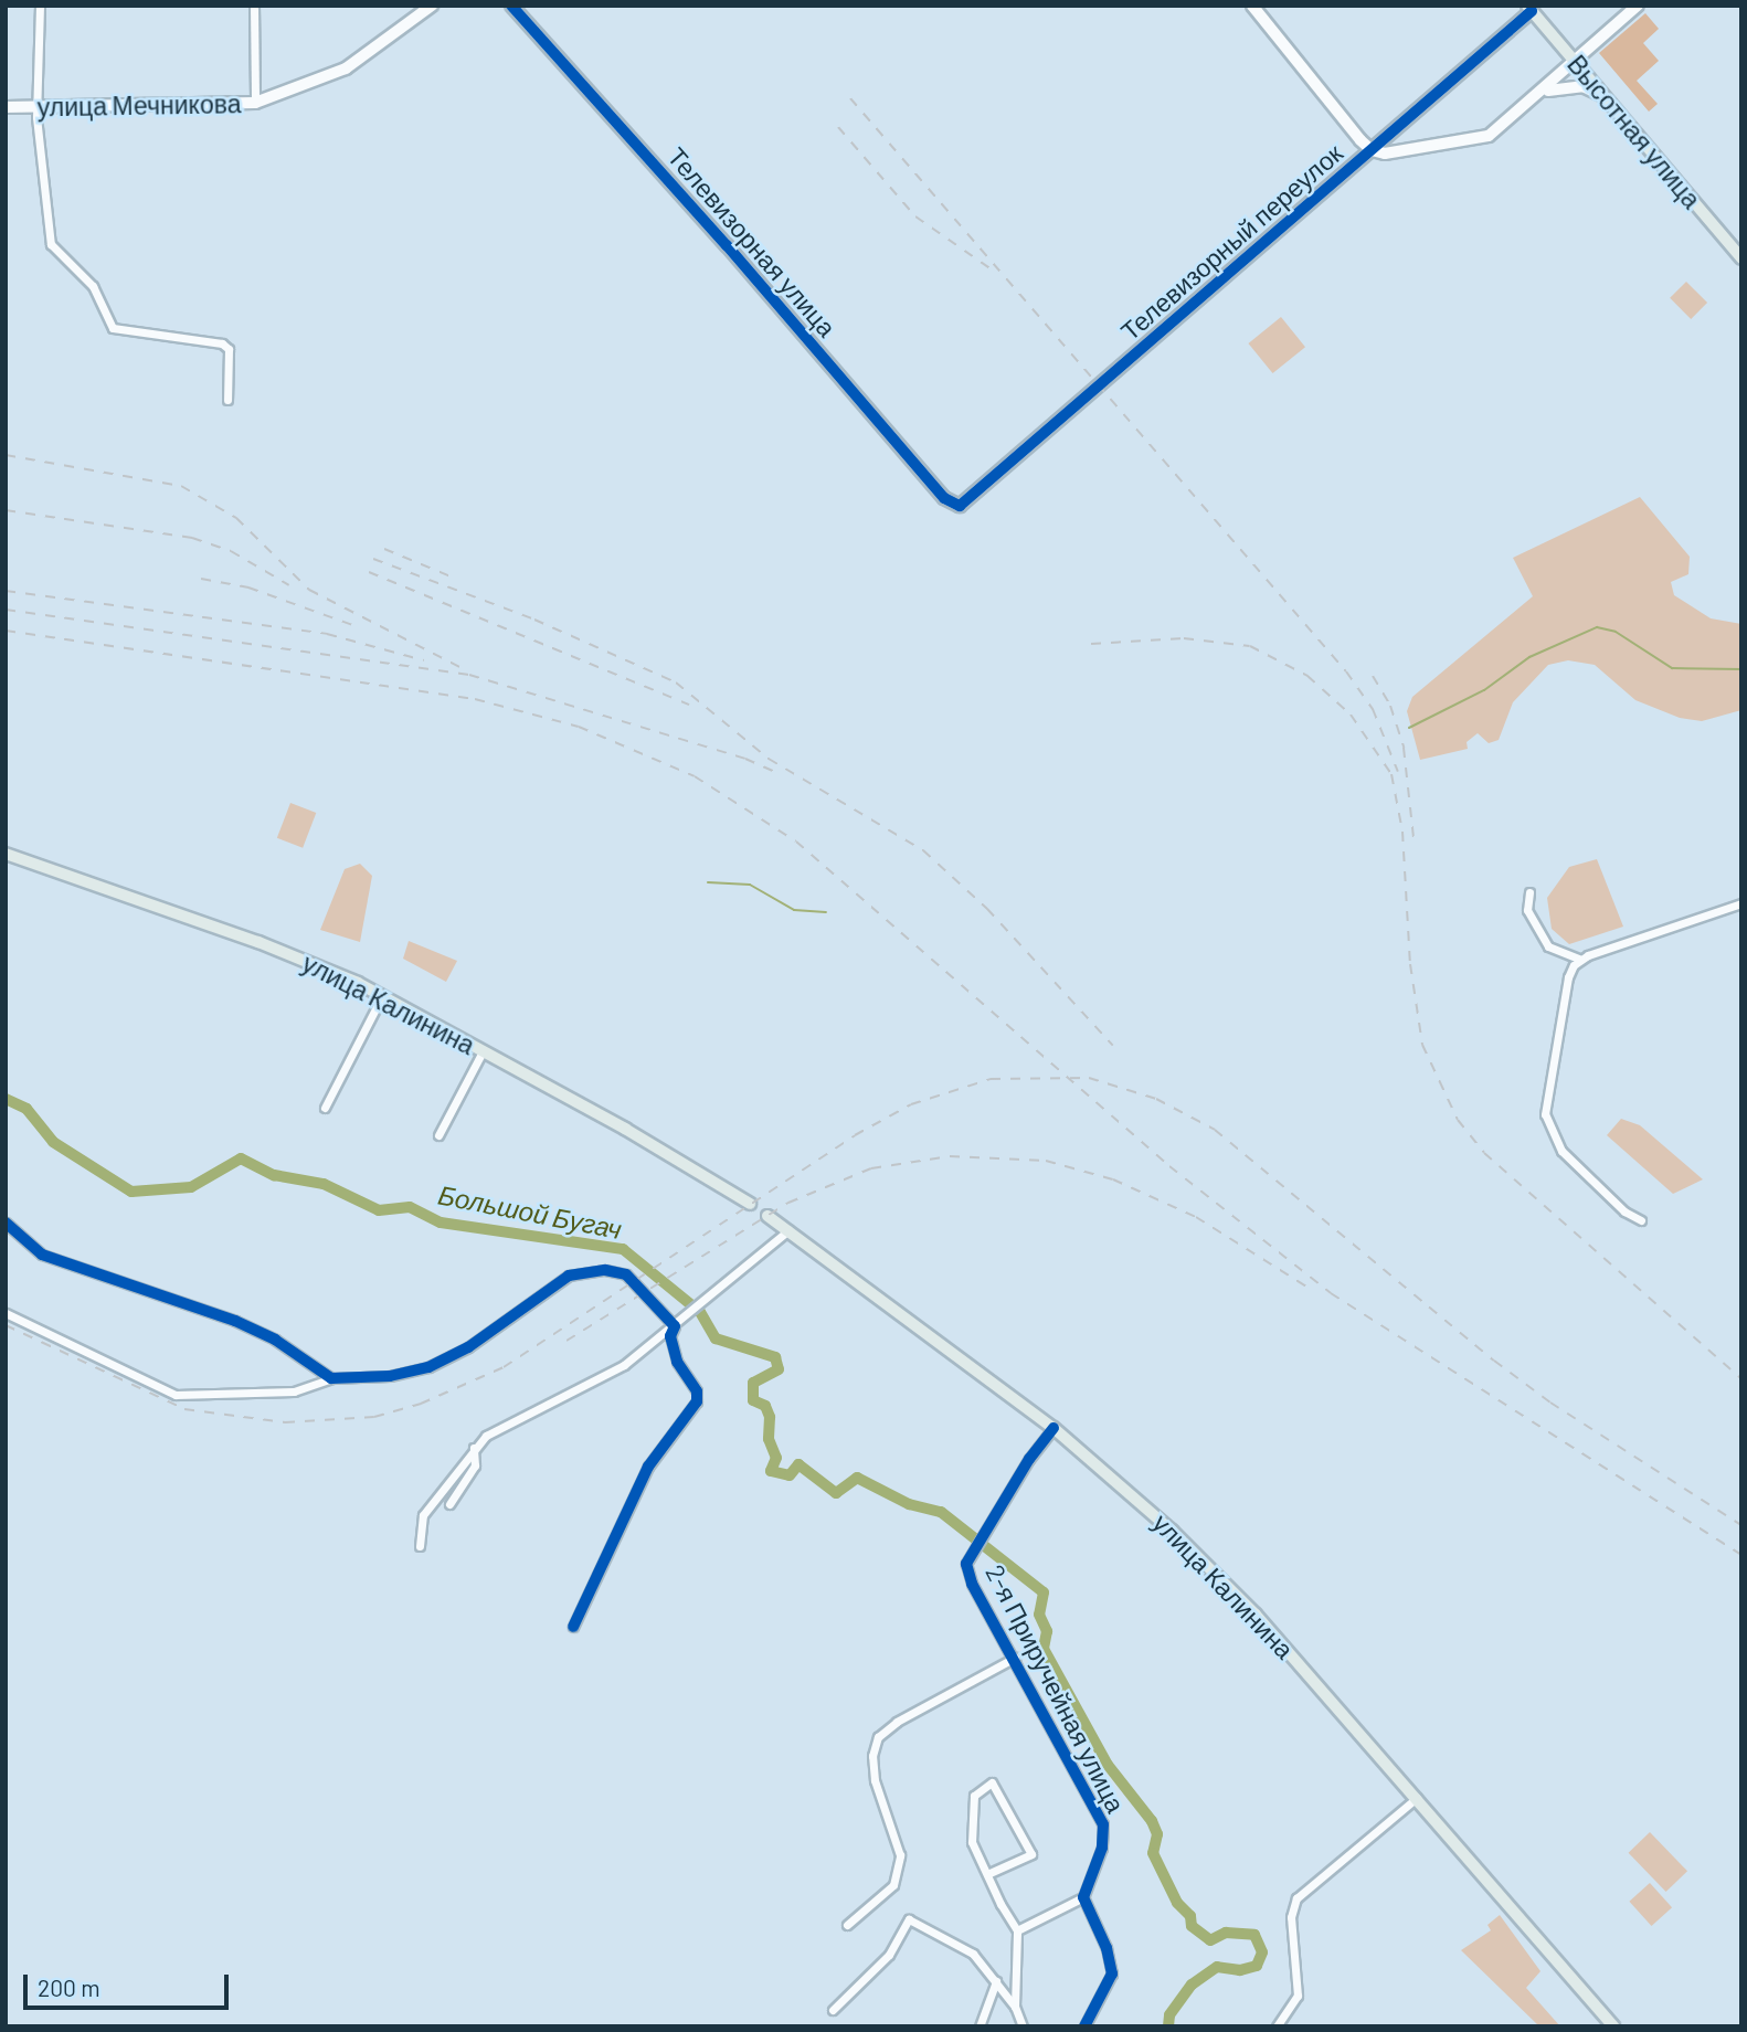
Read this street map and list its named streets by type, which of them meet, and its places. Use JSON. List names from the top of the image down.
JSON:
{
  "streets": {
    "main road": ["Высотная улица", "улица Калинина"],
    "street": [
      "улица Мечникова",
      "Телевизорная улица",
      "Телевизорный переулок",
      "2-я Приручейная улица"
    ]
  },
  "crossings": [
    ["Высотная улица", "Телевизорный переулок"],
    ["Телевизорная улица", "Телевизорный переулок"],
    ["улица Калинина", "2-я Приручейная улица"]
  ],
  "water": ["Большой Бугач"],
  "scale_bar": "200 m"
}
